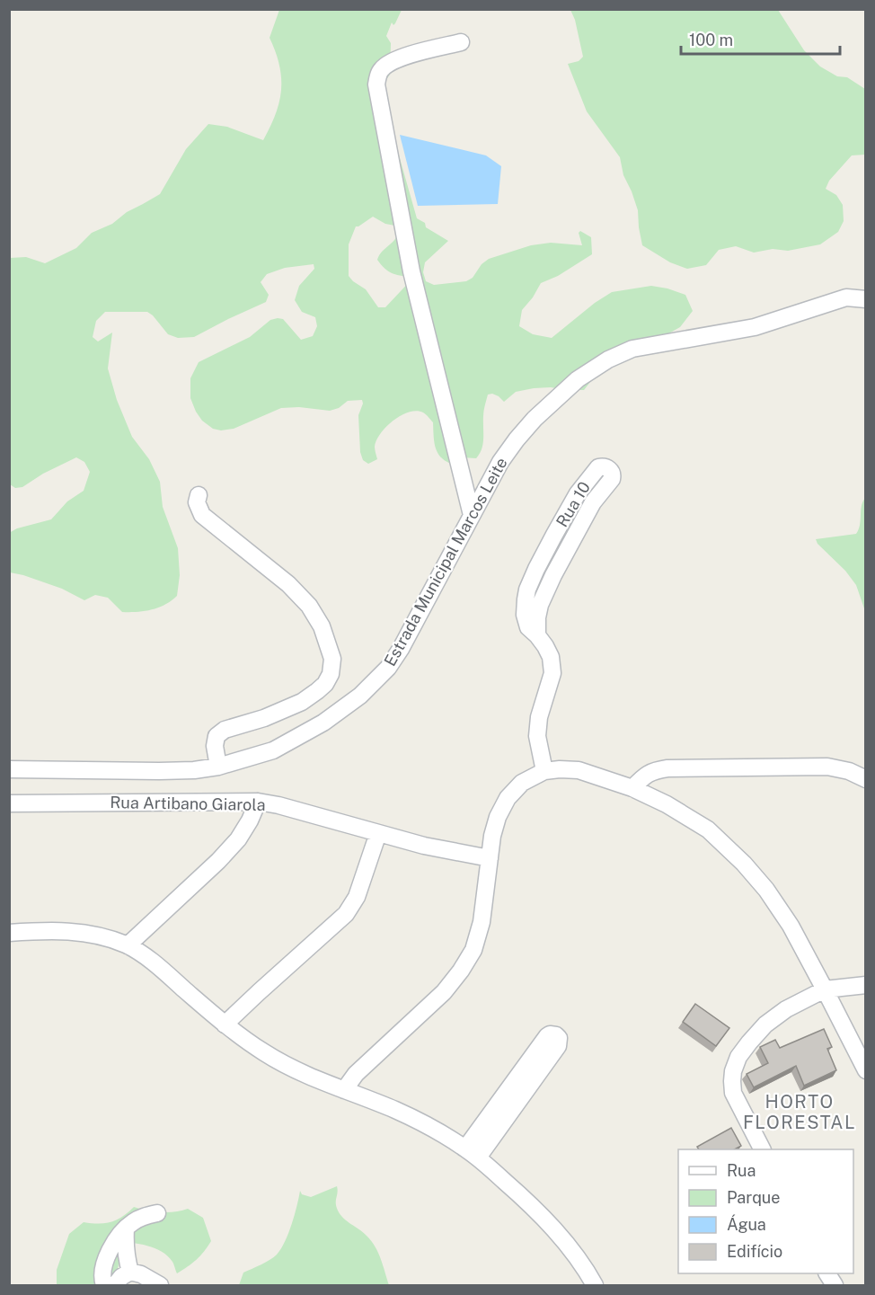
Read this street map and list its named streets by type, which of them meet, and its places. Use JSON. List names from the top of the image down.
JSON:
{
  "streets": {
    "street": ["Rua 10", "Estrada Municipal Marcos Leite", "Rua Artibano Giarola"]
  },
  "districts": ["HORTO FLORESTAL"],
  "legend": [
    "Rua",
    "Parque",
    "Água",
    "Edifício"
  ],
  "scale_bar": "100 m"
}
